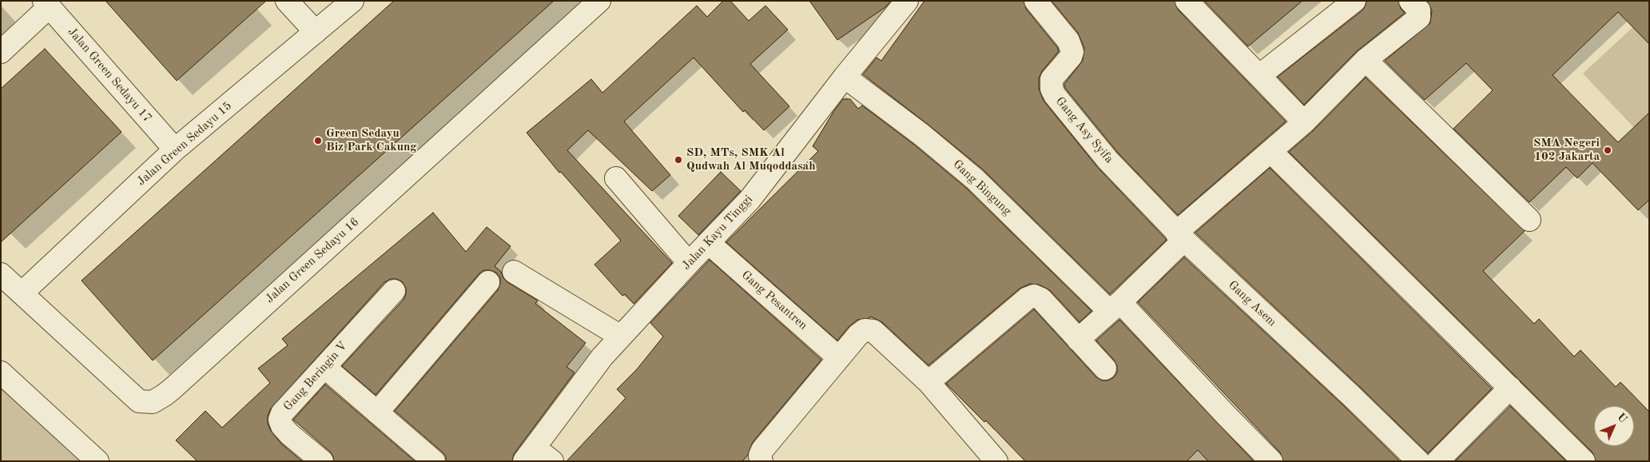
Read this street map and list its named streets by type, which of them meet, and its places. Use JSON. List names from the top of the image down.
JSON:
{
  "streets": {
    "street": [
      "Jalan Green Sedayu 17",
      "Gang Asy Syifa",
      "Jalan Green Sedayu 15",
      "Gang Bingung",
      "Jalan Kayu Tinggi",
      "Jalan Green Sedayu 16",
      "Gang Pesantren",
      "Gang Asem",
      "Gang Beringin V"
    ]
  },
  "crossings": [
    ["Jalan Green Sedayu 17", "Jalan Green Sedayu 15"],
    ["Gang Asy Syifa", "Gang Asem"],
    ["Jalan Green Sedayu 15", "Jalan Green Sedayu 16"],
    ["Gang Bingung", "Jalan Kayu Tinggi"],
    ["Jalan Kayu Tinggi", "Gang Pesantren"]
  ],
  "places": ["Green Sedayu Biz Park Cakung", "SMA Negeri 102 Jakarta", "SD, MTs, SMK Al Qudwah Al Muqoddasah"],
  "north": "top right"
}
